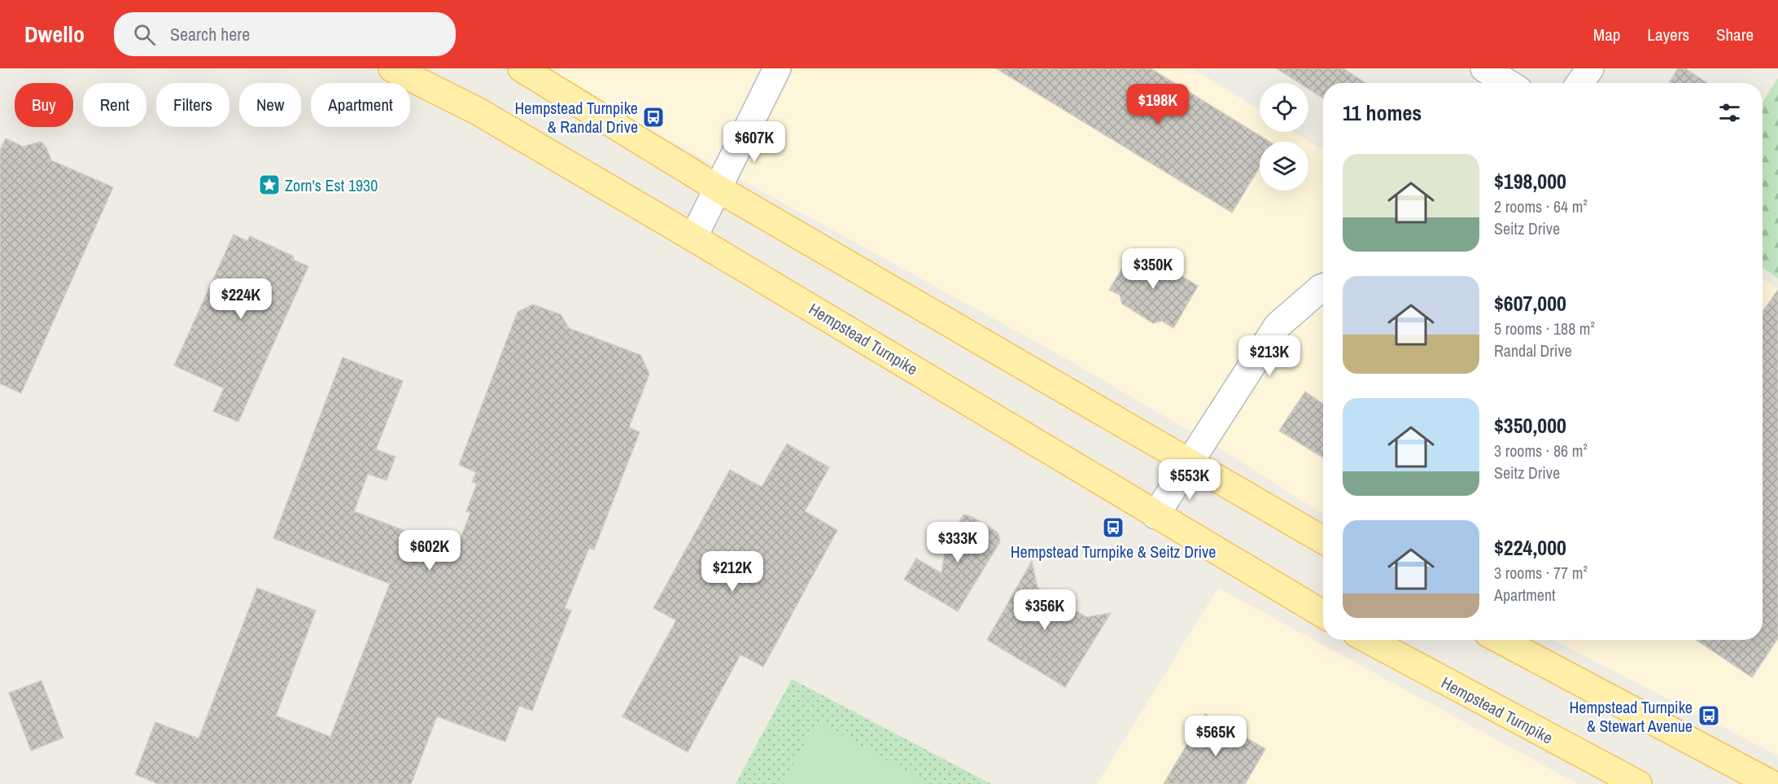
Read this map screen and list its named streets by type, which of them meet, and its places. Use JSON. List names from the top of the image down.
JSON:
{
  "streets": {
    "main road": ["Hempstead Turnpike"]
  },
  "places": {
    "bus stop": ["Hempstead Turnpike & Randal Drive", "Hempstead Turnpike & Seitz Drive", "Hempstead Turnpike & Stewart Avenue"],
    "place": ["Zorn's Est 1930"]
  },
  "page": {
    "header": "Dwello",
    "search": "Search here",
    "nav": ["Map", "Layers", "Share"],
    "chip": [
      "Buy",
      "Rent",
      "Filters",
      "New",
      "Apartment"
    ],
    "heading": "11 homes",
    "price": [
      "$198K",
      "$607K",
      "$350K",
      "$224K",
      "$213K",
      "$553K",
      "$333K",
      "$602K",
      "$212K",
      "$356K",
      "$565K"
    ],
    "list": [
      {
        "name": "$198,000",
        "note": "2 rooms · 64 m² · Seitz Drive"
      },
      {
        "name": "$607,000",
        "note": "5 rooms · 188 m² · Randal Drive"
      },
      {
        "name": "$350,000",
        "note": "3 rooms · 86 m² · Seitz Drive"
      },
      {
        "name": "$224,000",
        "note": "3 rooms · 77 m² · Apartment"
      }
    ]
  }
}
